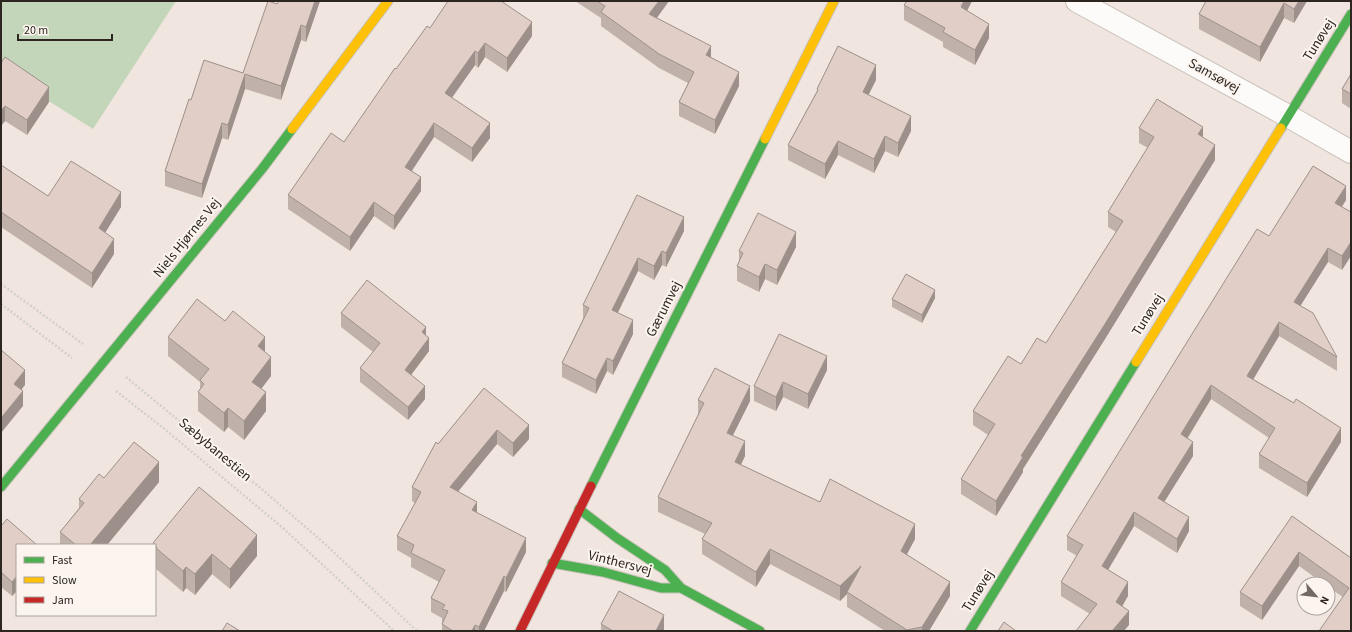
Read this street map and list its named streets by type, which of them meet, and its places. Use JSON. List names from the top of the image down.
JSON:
{
  "streets": {
    "street": [
      "Tunøvej",
      "Samsøvej",
      "Niels Hjørnes Vej",
      "Gærumvej",
      "Vinthersvej"
    ],
    "path": ["Sæbybanestien"]
  },
  "crossings": [
    ["Tunøvej", "Samsøvej"],
    ["Niels Hjørnes Vej", "Sæbybanestien"],
    ["Gærumvej", "Vinthersvej"]
  ],
  "legend": ["Fast", "Slow", "Jam"],
  "scale_bar": "20 m",
  "north": "bottom right"
}
